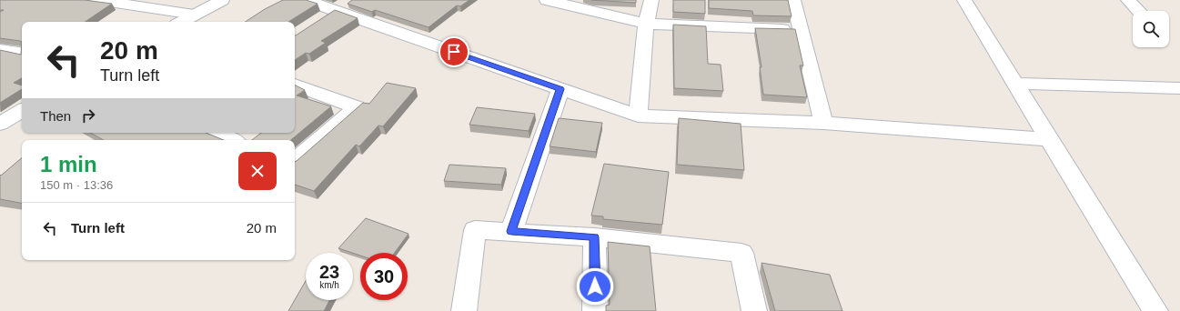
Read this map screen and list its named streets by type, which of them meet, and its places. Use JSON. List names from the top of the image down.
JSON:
{
  "page": {
    "turn": ["20 m", "Turn left"],
    "then": "Then",
    "heading": ["1 min", "150 m · 13:36"],
    "list": [
      {
        "name": "Turn left",
        "value": "20 m"
      }
    ],
    "speed": "23 km/h",
    "limit": "30"
  }
}
